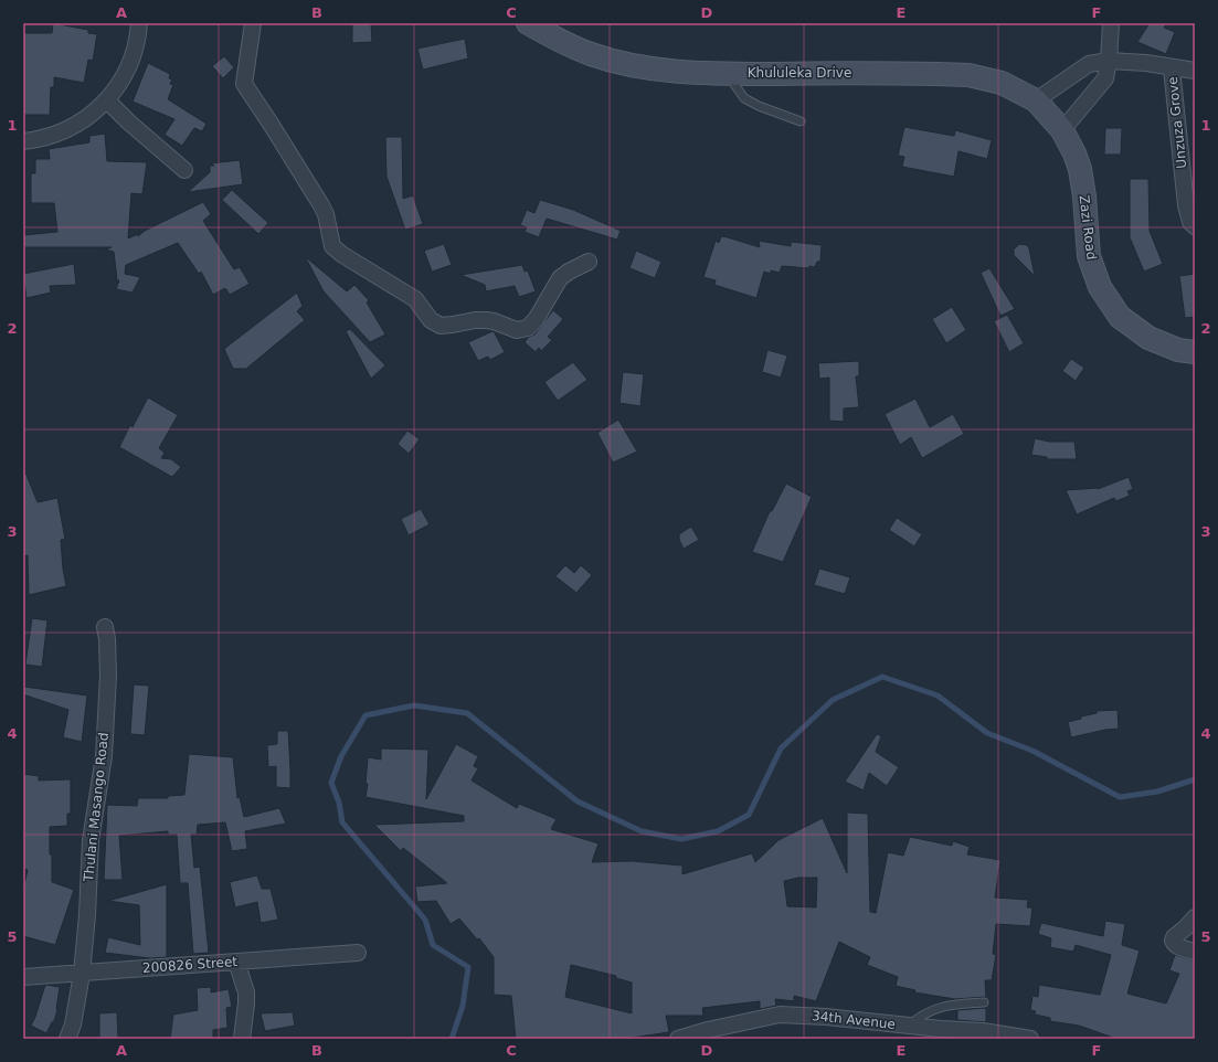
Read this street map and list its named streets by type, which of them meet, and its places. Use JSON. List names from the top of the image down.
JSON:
{
  "streets": {
    "street": [
      "Khululeka Drive",
      "Unzuza Grove",
      "Zazi Road",
      "Thulani Masango Road",
      "200826 Street",
      "34th Avenue"
    ]
  },
  "crossings": [
    ["Khululeka Drive", "Zazi Road"],
    ["Thulani Masango Road", "200826 Street"]
  ],
  "grid": {
    "columns": [
      "A",
      "B",
      "C",
      "D",
      "E",
      "F"
    ],
    "rows": [
      "1",
      "2",
      "3",
      "4",
      "5"
    ]
  }
}
